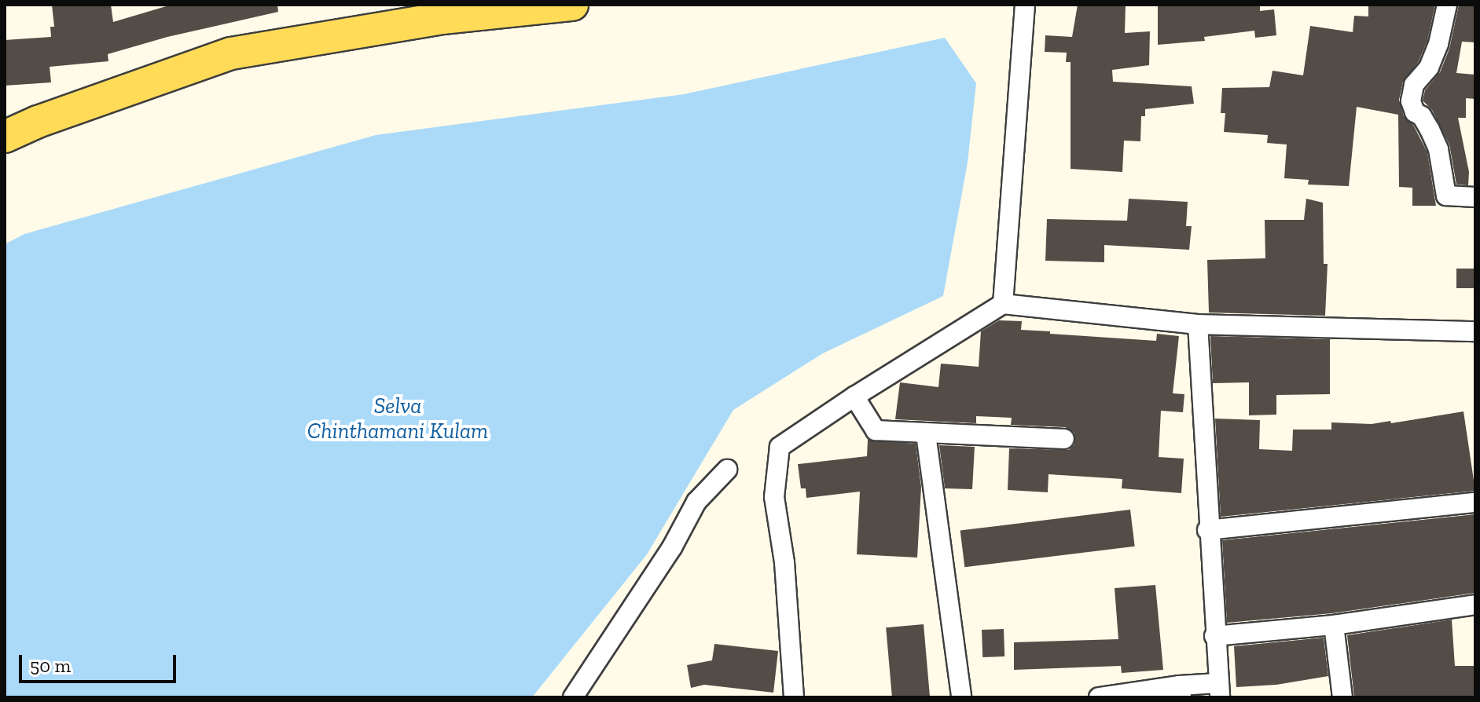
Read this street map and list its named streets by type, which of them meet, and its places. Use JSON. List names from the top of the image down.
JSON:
{
  "water": ["Selva Chinthamani Kulam"],
  "scale_bar": "50 m"
}
